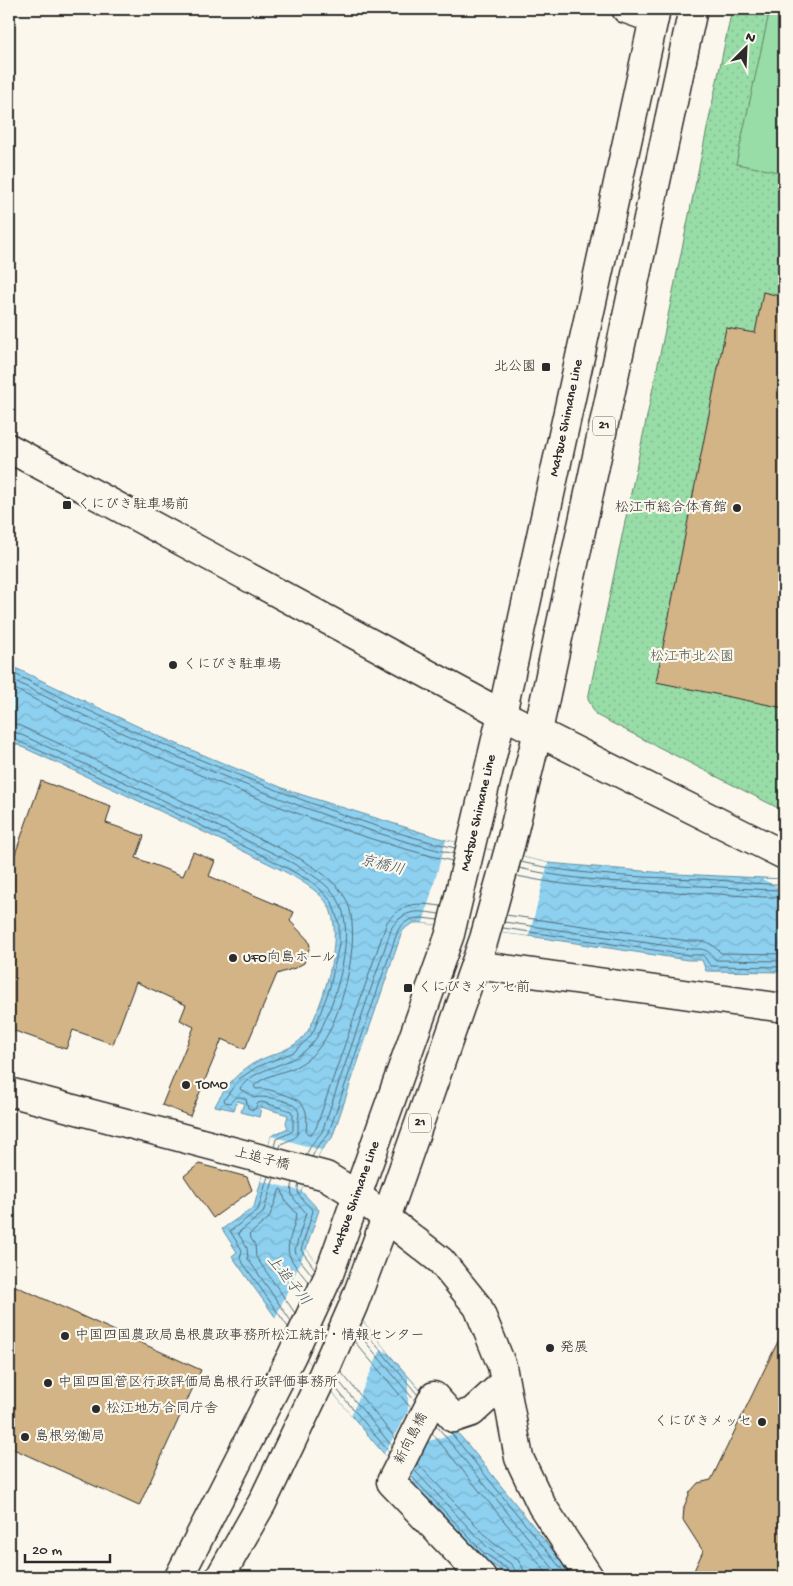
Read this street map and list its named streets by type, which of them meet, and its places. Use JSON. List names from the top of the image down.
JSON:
{
  "streets": {
    "main road": [
      "Matsue Shimane Line",
      "21",
      "上追子橋",
      "新向島橋"
    ]
  },
  "crossings": [
    ["Matsue Shimane Line", "上追子橋"],
    ["21", "上追子橋"],
    ["上追子橋", "新向島橋"]
  ],
  "water": ["京橋川", "上追子川"],
  "parks": ["松江市北公園"],
  "places": {
    "transit": ["北公園", "くにびき駐車場前", "くにびきメッセ前"],
    "other": [
      "松江市総合体育館",
      "くにびき駐車場",
      "UFO向島ホール",
      "TOMO",
      "中国四国農政局島根農政事務所松江統計・情報センター",
      "発展",
      "中国四国管区行政評価局島根行政評価事務所",
      "松江地方合同庁舎",
      "くにびきメッセ",
      "島根労働局"
    ]
  },
  "scale_bar": "20 m",
  "north": "top right"
}
